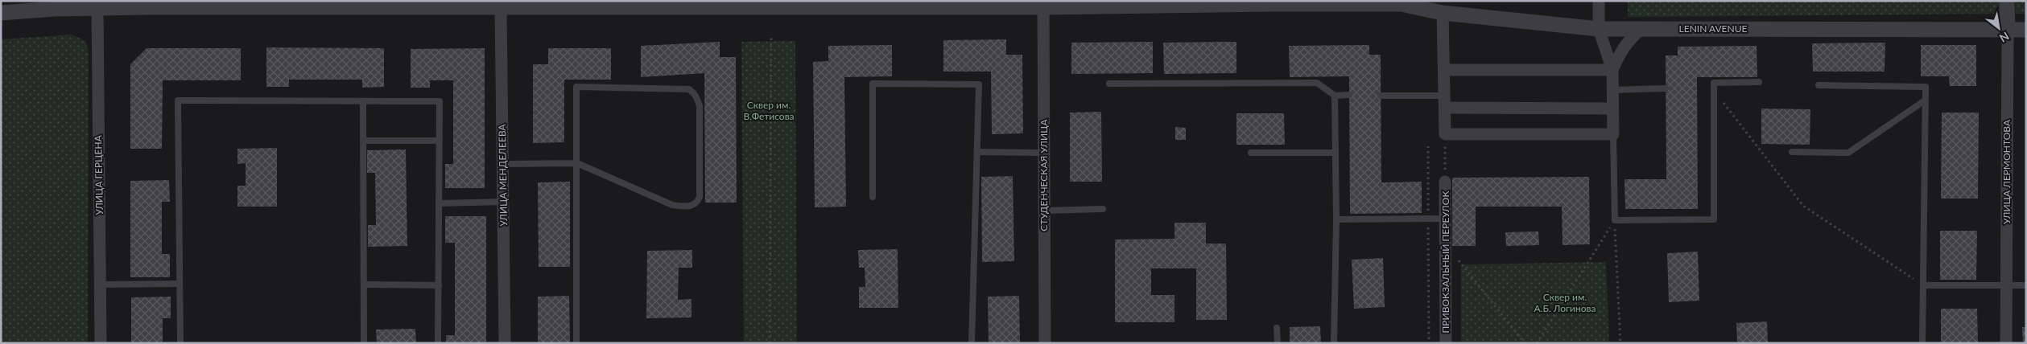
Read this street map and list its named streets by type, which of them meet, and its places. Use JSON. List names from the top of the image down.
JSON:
{
  "streets": {
    "street": [
      "LENIN AVENUE",
      "УЛИЦА ЛЕРМОНТОВА",
      "УЛИЦА ГЕРЦЕНА",
      "УЛИЦА МЕНДЕЛЕЕВА",
      "СТУДЕНЧЕСКАЯ УЛИЦА",
      "ПРИВОКЗАЛЬНЫЙ ПЕРЕУЛОК"
    ]
  },
  "crossings": [
    ["LENIN AVENUE", "УЛИЦА ЛЕРМОНТОВА"],
    ["LENIN AVENUE", "УЛИЦА ГЕРЦЕНА"],
    ["LENIN AVENUE", "УЛИЦА МЕНДЕЛЕЕВА"],
    ["LENIN AVENUE", "СТУДЕНЧЕСКАЯ УЛИЦА"]
  ],
  "parks": ["Сквер им. В.Фетисова", "Сквер им. А.Б. Логинова"],
  "north": "bottom right"
}
